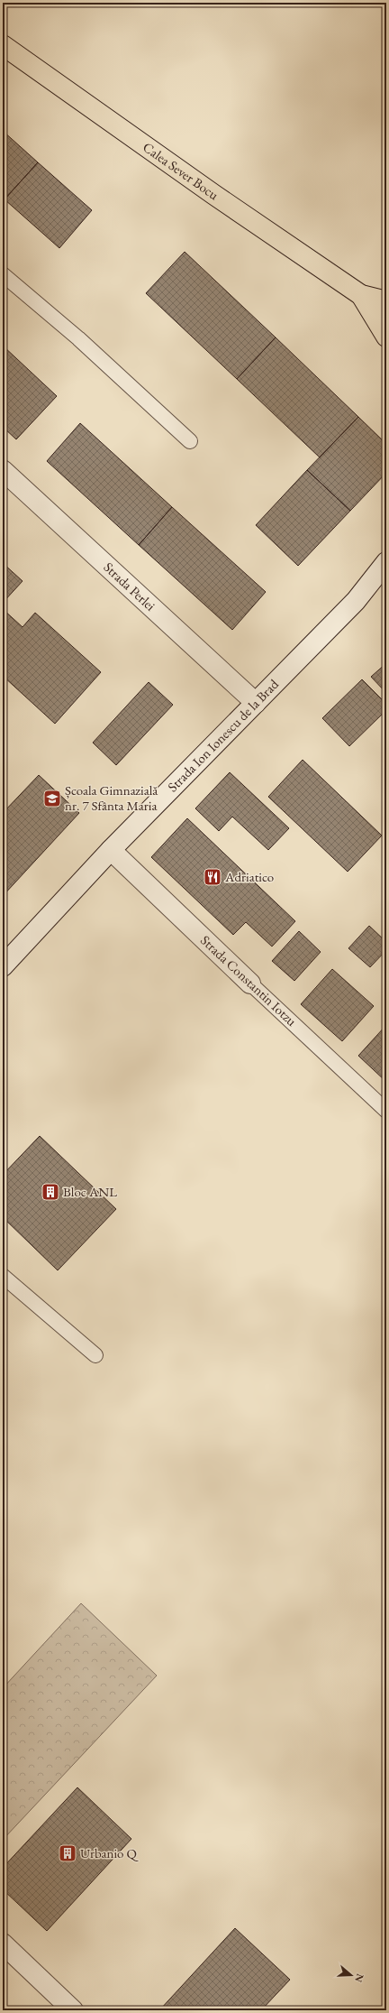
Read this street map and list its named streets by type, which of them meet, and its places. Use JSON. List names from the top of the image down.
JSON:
{
  "streets": {
    "main road": ["Calea Sever Bocu"],
    "street": ["Strada Perlei", "Strada Ion Ionescu de la Brad", "Strada Constantin Iotzu"]
  },
  "crossings": [
    ["Strada Perlei", "Strada Ion Ionescu de la Brad"],
    ["Strada Ion Ionescu de la Brad", "Strada Constantin Iotzu"]
  ],
  "places": {
    "school or university": ["Școala Gimnazială nr. 7 Sfânta Maria"],
    "restaurant": ["Adriatico"],
    "building": ["Bloc ANL", "Urbanio Q"]
  },
  "north": "right"
}
